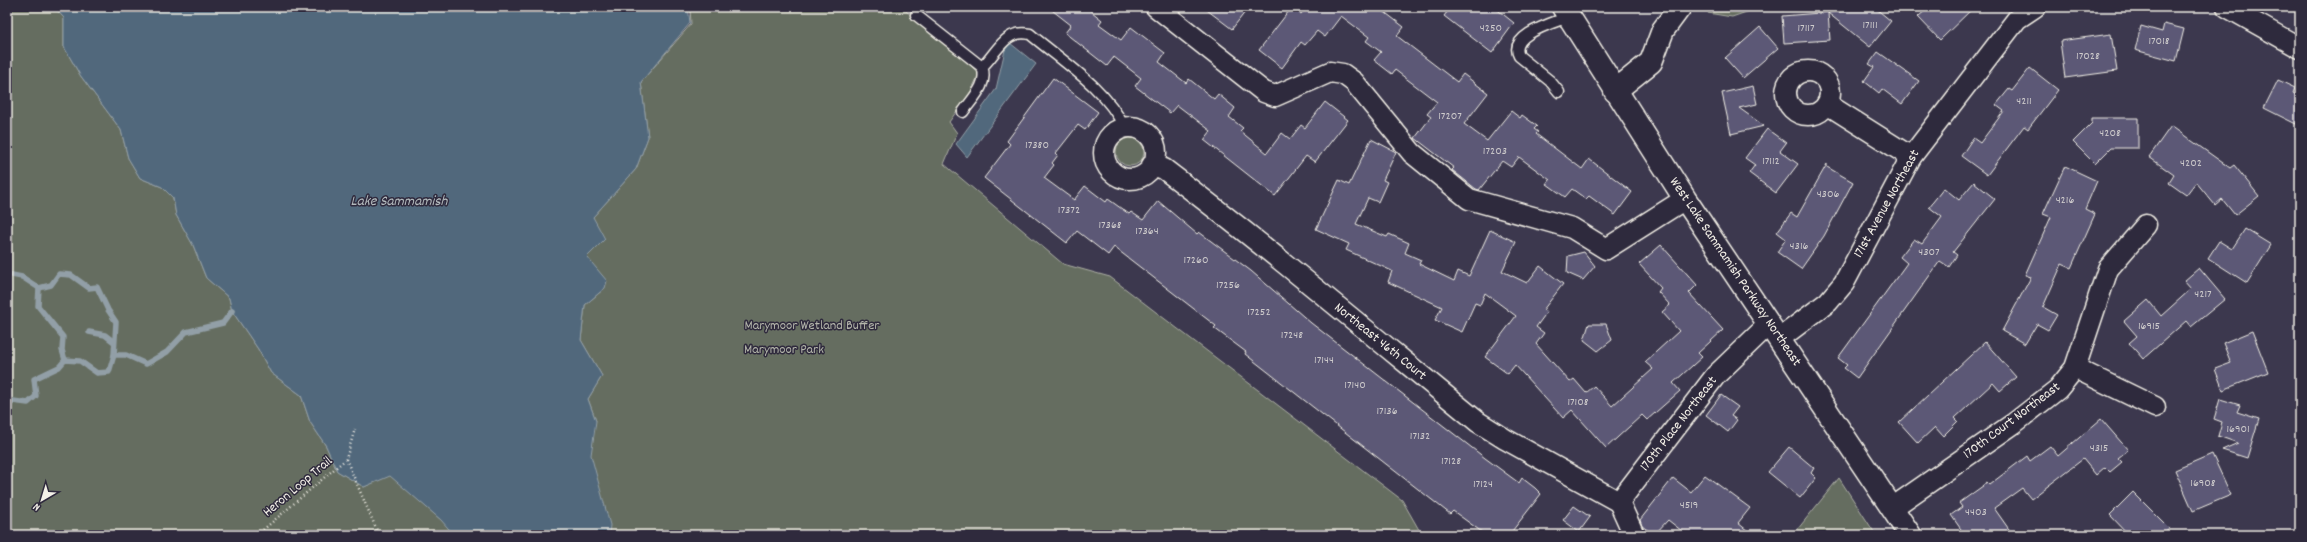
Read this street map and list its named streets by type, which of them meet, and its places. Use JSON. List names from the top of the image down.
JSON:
{
  "streets": {
    "main road": ["West Lake Sammamish Parkway Northeast"],
    "street": [
      "171st Avenue Northeast",
      "Northeast 46th Court",
      "170th Court Northeast",
      "170th Place Northeast"
    ],
    "path": ["Heron Loop Trail"]
  },
  "crossings": [
    ["171st Avenue Northeast", "West Lake Sammamish Parkway Northeast"],
    ["171st Avenue Northeast", "170th Place Northeast"],
    ["West Lake Sammamish Parkway Northeast", "170th Court Northeast"],
    ["West Lake Sammamish Parkway Northeast", "170th Place Northeast"],
    ["Northeast 46th Court", "170th Place Northeast"]
  ],
  "water": ["Lake Sammamish"],
  "parks": ["Marymoor Wetland Buffer", "Marymoor Park"],
  "house_numbers": [
    "17111",
    "4250",
    "17117",
    "17018",
    "17028",
    "4211",
    "17207",
    "4208",
    "17380",
    "17203",
    "17112",
    "4202",
    "4306",
    "4216",
    "17372",
    "17368",
    "17364",
    "4316",
    "4307",
    "17260",
    "17256",
    "4217",
    "17252",
    "16915",
    "17248",
    "17144",
    "17140",
    "17108",
    "17136",
    "16901",
    "17132",
    "4315",
    "17128",
    "16908",
    "17124",
    "4519",
    "4403"
  ],
  "north": "bottom left"
}
